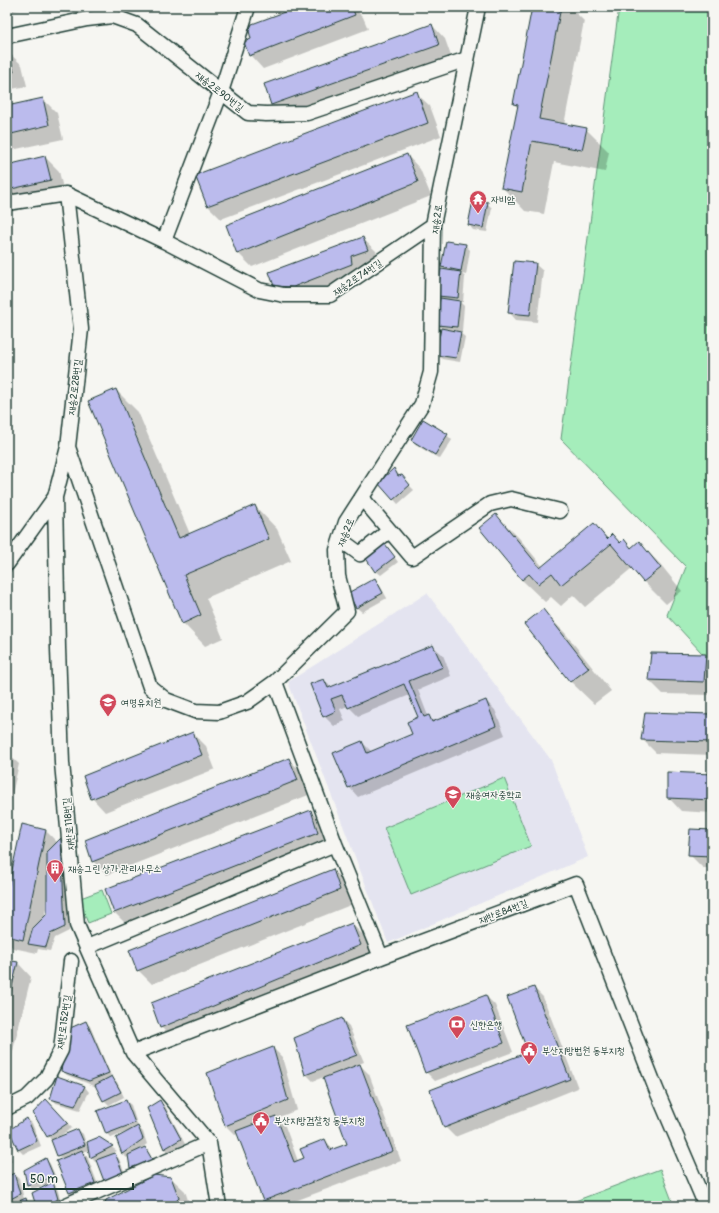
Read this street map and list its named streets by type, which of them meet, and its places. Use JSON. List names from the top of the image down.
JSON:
{
  "streets": {
    "street": [
      "재송2로90번길",
      "재송2로",
      "재송2로74번길",
      "재송2로28번길",
      "재반로118번길",
      "재반로84번길",
      "재반로152번길"
    ]
  },
  "crossings": [
    ["재송2로90번길", "재송2로"],
    ["재송2로", "재송2로74번길"],
    ["재송2로", "재송2로28번길"],
    ["재송2로74번길", "재송2로28번길"],
    ["재송2로28번길", "재반로118번길"]
  ],
  "places": {
    "temple": ["자비암"],
    "school or university": ["여명유치원", "재송여자중학교"],
    "building": ["재송그린 상가,관리사무소"],
    "bank": ["신한은행"],
    "public building": ["부산지방법원 동부지청", "부산지방검찰청 동부지청"]
  },
  "scale_bar": "50 m"
}
